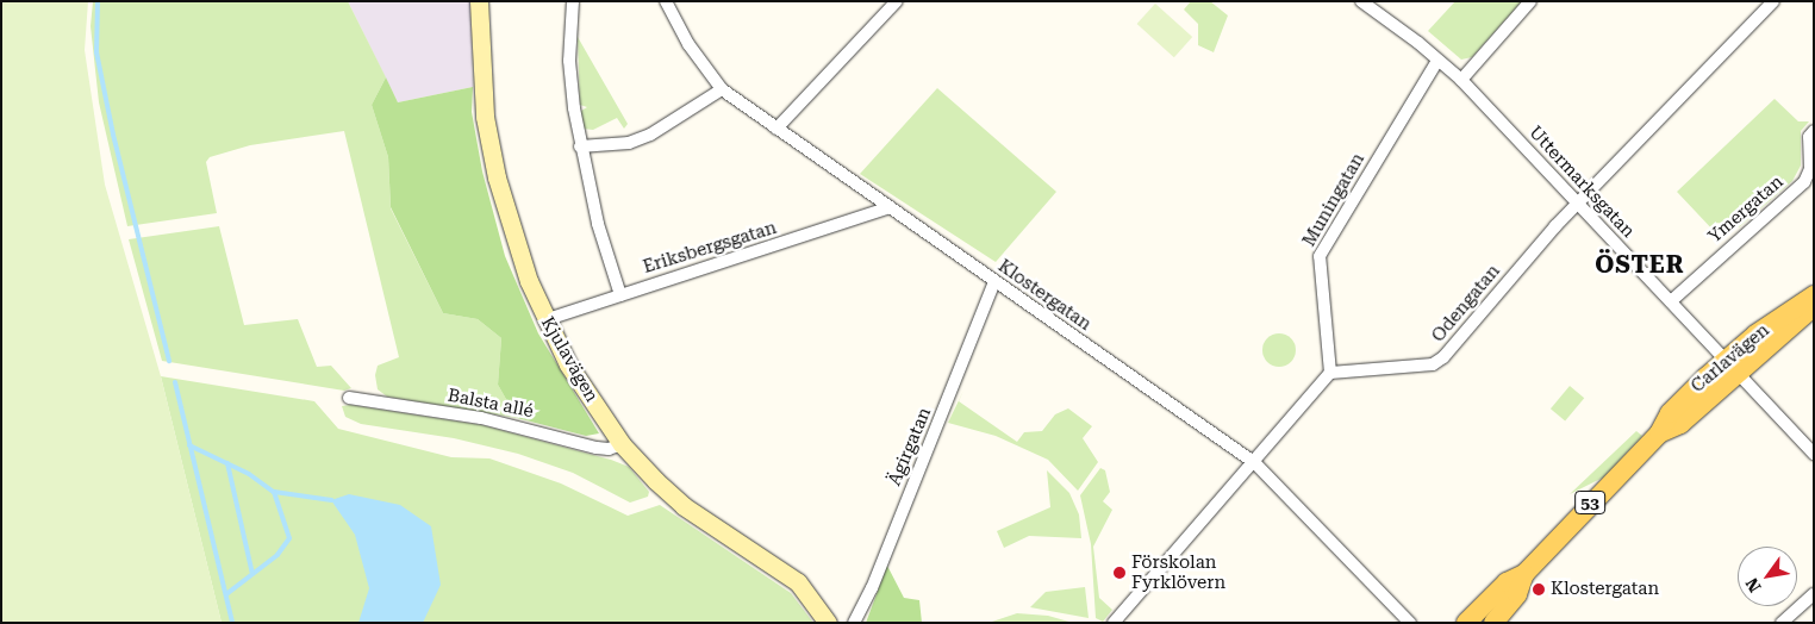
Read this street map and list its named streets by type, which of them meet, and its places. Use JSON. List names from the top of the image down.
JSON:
{
  "streets": {
    "main road": ["Carlavägen", "53"],
    "street": [
      "Uttermarksgatan",
      "Muningatan",
      "Ymergatan",
      "Eriksbergsgatan",
      "Klostergatan",
      "Odengatan",
      "Kjulavägen",
      "Balsta allé",
      "Ägirgatan"
    ]
  },
  "crossings": [
    ["Uttermarksgatan", "Muningatan"],
    ["Uttermarksgatan", "Ymergatan"],
    ["Uttermarksgatan", "Odengatan"],
    ["Uttermarksgatan", "Carlavägen"],
    ["Muningatan", "Odengatan"],
    ["Eriksbergsgatan", "Klostergatan"],
    ["Eriksbergsgatan", "Kjulavägen"],
    ["Klostergatan", "Ägirgatan"],
    ["Kjulavägen", "Balsta allé"]
  ],
  "districts": ["ÖSTER"],
  "places": ["Förskolan Fyrklövern", "Klostergatan"],
  "north": "bottom left"
}
